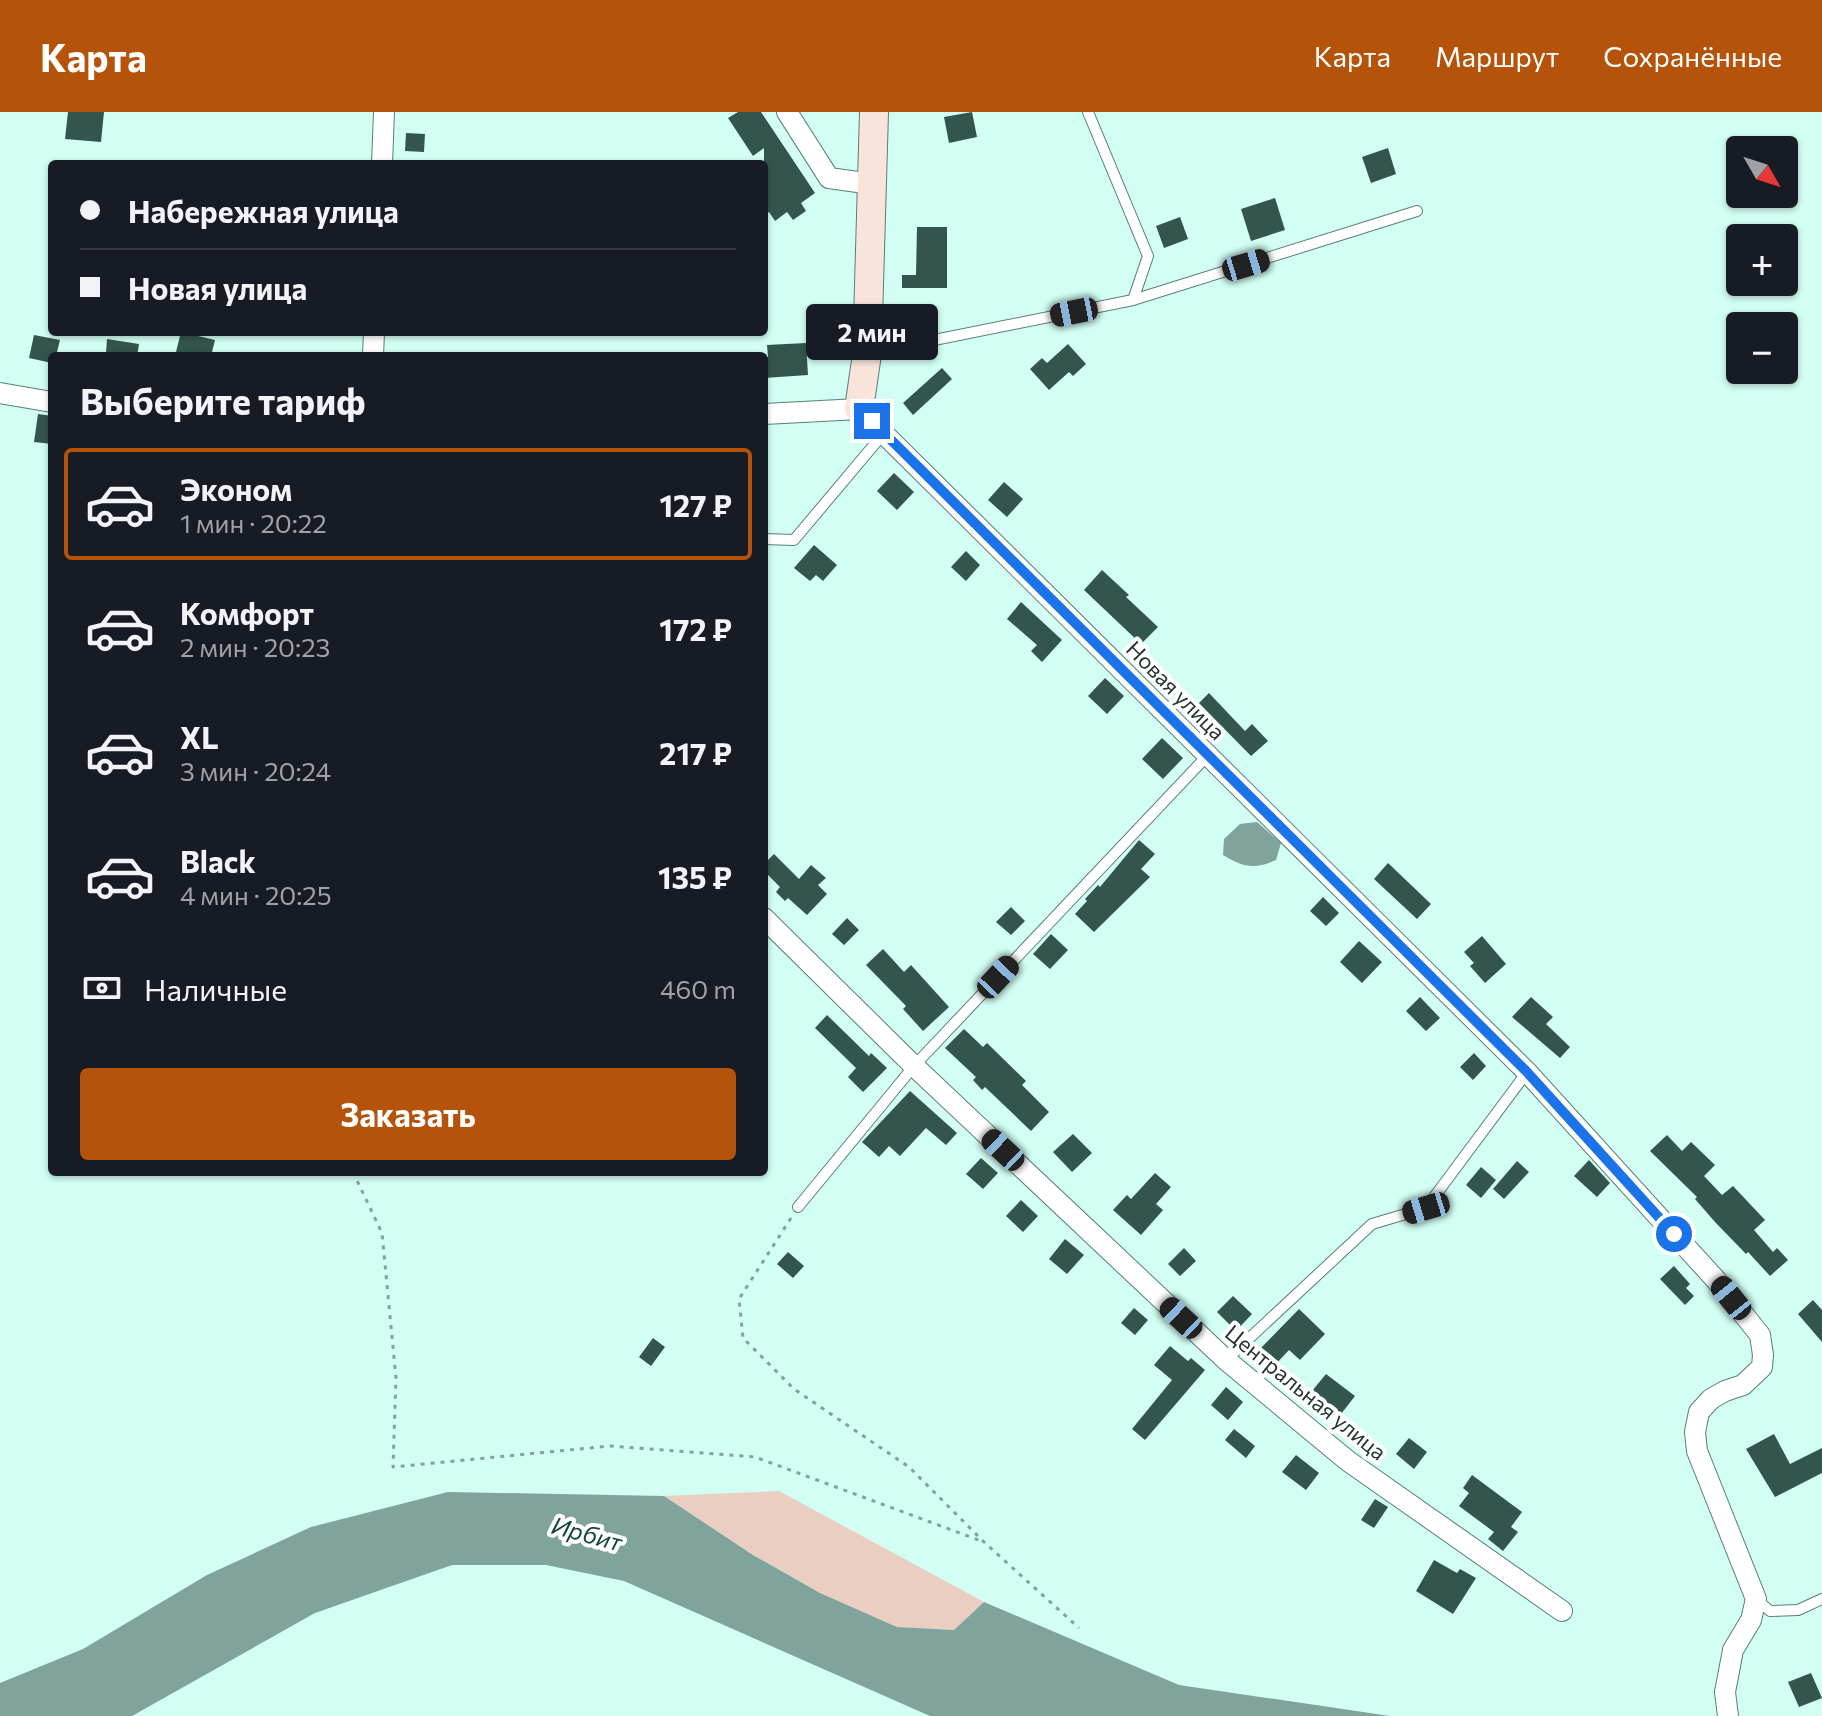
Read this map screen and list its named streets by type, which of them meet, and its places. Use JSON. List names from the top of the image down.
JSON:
{
  "streets": {
    "street": ["Новая улица", "Центральная улица"]
  },
  "water": ["Ирбит"],
  "north": "bottom right",
  "page": {
    "header": "Карта",
    "nav": ["Карта", "Маршрут", "Сохранённые"],
    "map_buttons": ["+", "−"],
    "banner": ["Набережная улица", "Новая улица"],
    "bubble": "2 мин",
    "heading": "Выберите тариф",
    "list": [
      {
        "name": "Эконом",
        "note": "1 мин · 20:22",
        "value": "127 ₽"
      },
      {
        "name": "Комфорт",
        "note": "2 мин · 20:23",
        "value": "172 ₽"
      },
      {
        "name": "XL",
        "note": "3 мин · 20:24",
        "value": "217 ₽"
      },
      {
        "name": "Black",
        "note": "4 мин · 20:25",
        "value": "135 ₽"
      }
    ],
    "pay": ["Наличные", "460 m"],
    "buttons": "Заказать"
  }
}
